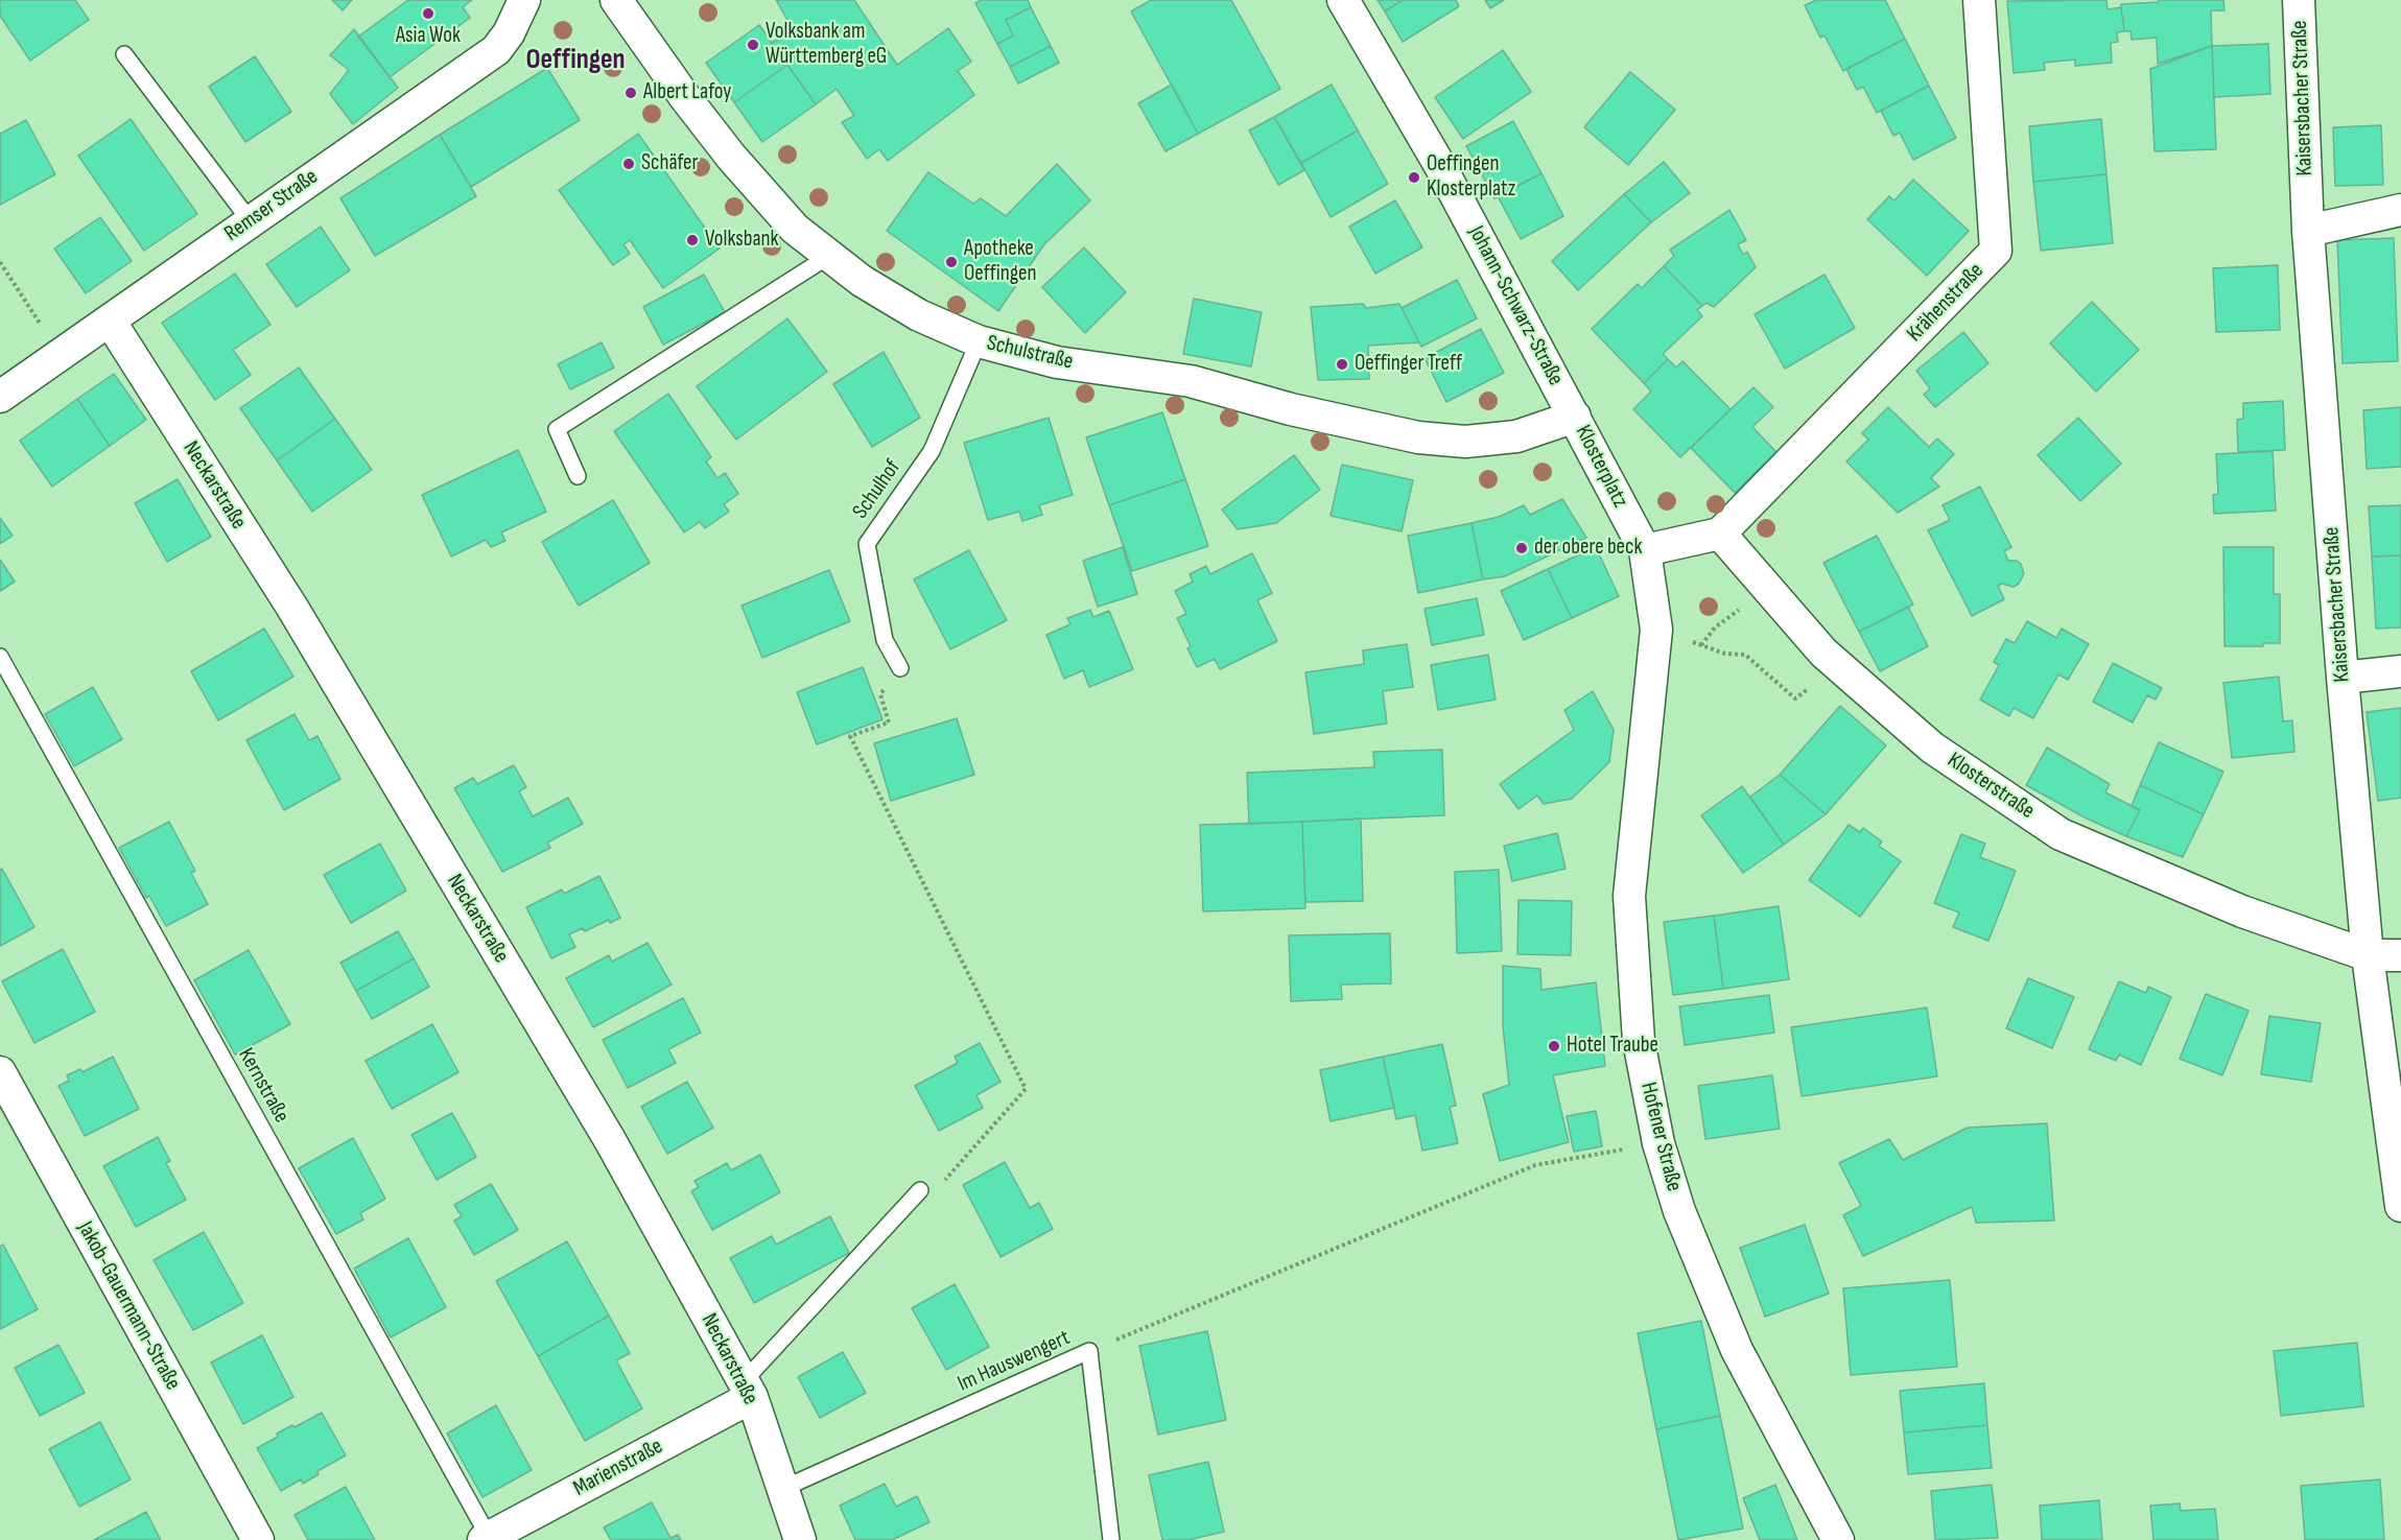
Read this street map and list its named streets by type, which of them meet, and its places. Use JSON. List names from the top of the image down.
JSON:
{
  "streets": {
    "street": [
      "Kaisersbacher Straße",
      "Remser Straße",
      "Krähenstraße",
      "Johann-Schwarz-Straße",
      "Schulstraße",
      "Klosterplatz",
      "Neckarstraße",
      "Klosterstraße",
      "Hofener Straße",
      "Jakob-Gauermann-Straße",
      "Marienstraße"
    ],
    "lane": ["Schulhof", "Kernstraße", "Im Hauswengert"]
  },
  "crossings": [
    ["Kaisersbacher Straße", "Klosterstraße"],
    ["Remser Straße", "Neckarstraße"],
    ["Krähenstraße", "Klosterstraße"],
    ["Johann-Schwarz-Straße", "Schulstraße"],
    ["Johann-Schwarz-Straße", "Klosterplatz"],
    ["Schulstraße", "Klosterplatz"],
    ["Schulstraße", "Schulhof"],
    ["Klosterplatz", "Hofener Straße"],
    ["Neckarstraße", "Im Hauswengert"],
    ["Neckarstraße", "Marienstraße"],
    ["Kernstraße", "Marienstraße"]
  ],
  "districts": ["Oeffingen"],
  "places": [
    "Asia Wok",
    "Volksbank am Württemberg eG",
    "Albert Lafoy",
    "Schäfer",
    "Oeffingen Klosterplatz",
    "Volksbank",
    "Apotheke Oeffingen",
    "Oeffinger Treff",
    "der obere beck",
    "Hotel Traube"
  ]
}
